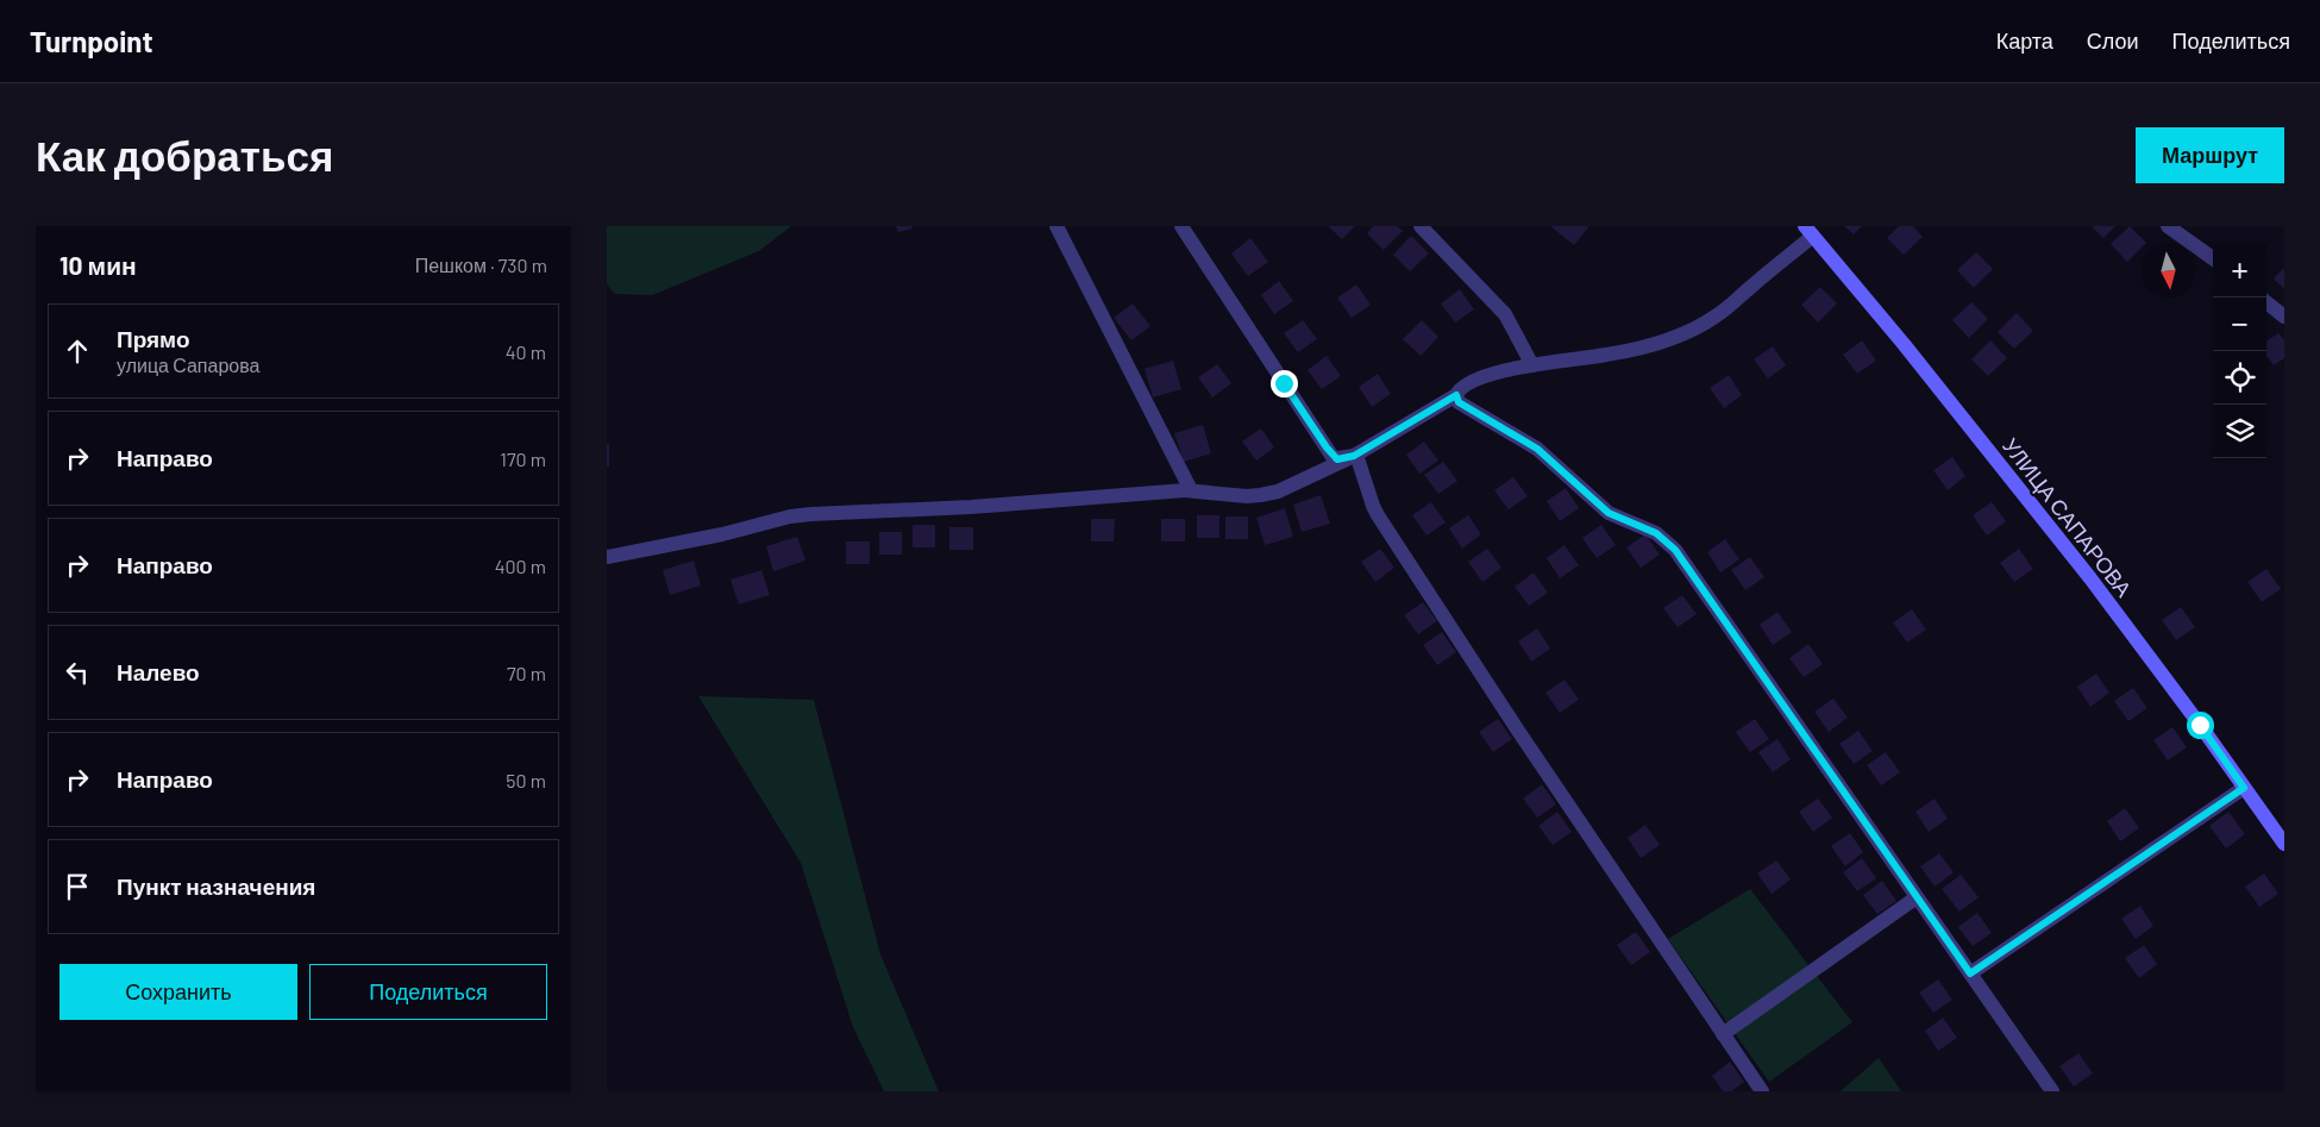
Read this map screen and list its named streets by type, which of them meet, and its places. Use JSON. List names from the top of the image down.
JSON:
{
  "streets": {
    "main road": ["УЛИЦА САПАРОВА"]
  },
  "north": "bottom",
  "page": {
    "header": "Turnpoint",
    "nav": ["Карта", "Слои", "Поделиться"],
    "buttons": [
      "Маршрут",
      ["Сохранить", "Поделиться"]
    ],
    "title": "Как добраться",
    "heading": ["10 мин", "Пешком · 730 m"],
    "map_buttons": ["+", "−"],
    "list": [
      ["Прямо", "улица Сапарова", "40 m"],
      ["Направо", "170 m"],
      ["Направо", "400 m"],
      ["Налево", "70 m"],
      ["Направо", "50 m"],
      "Пункт назначения"
    ]
  }
}
